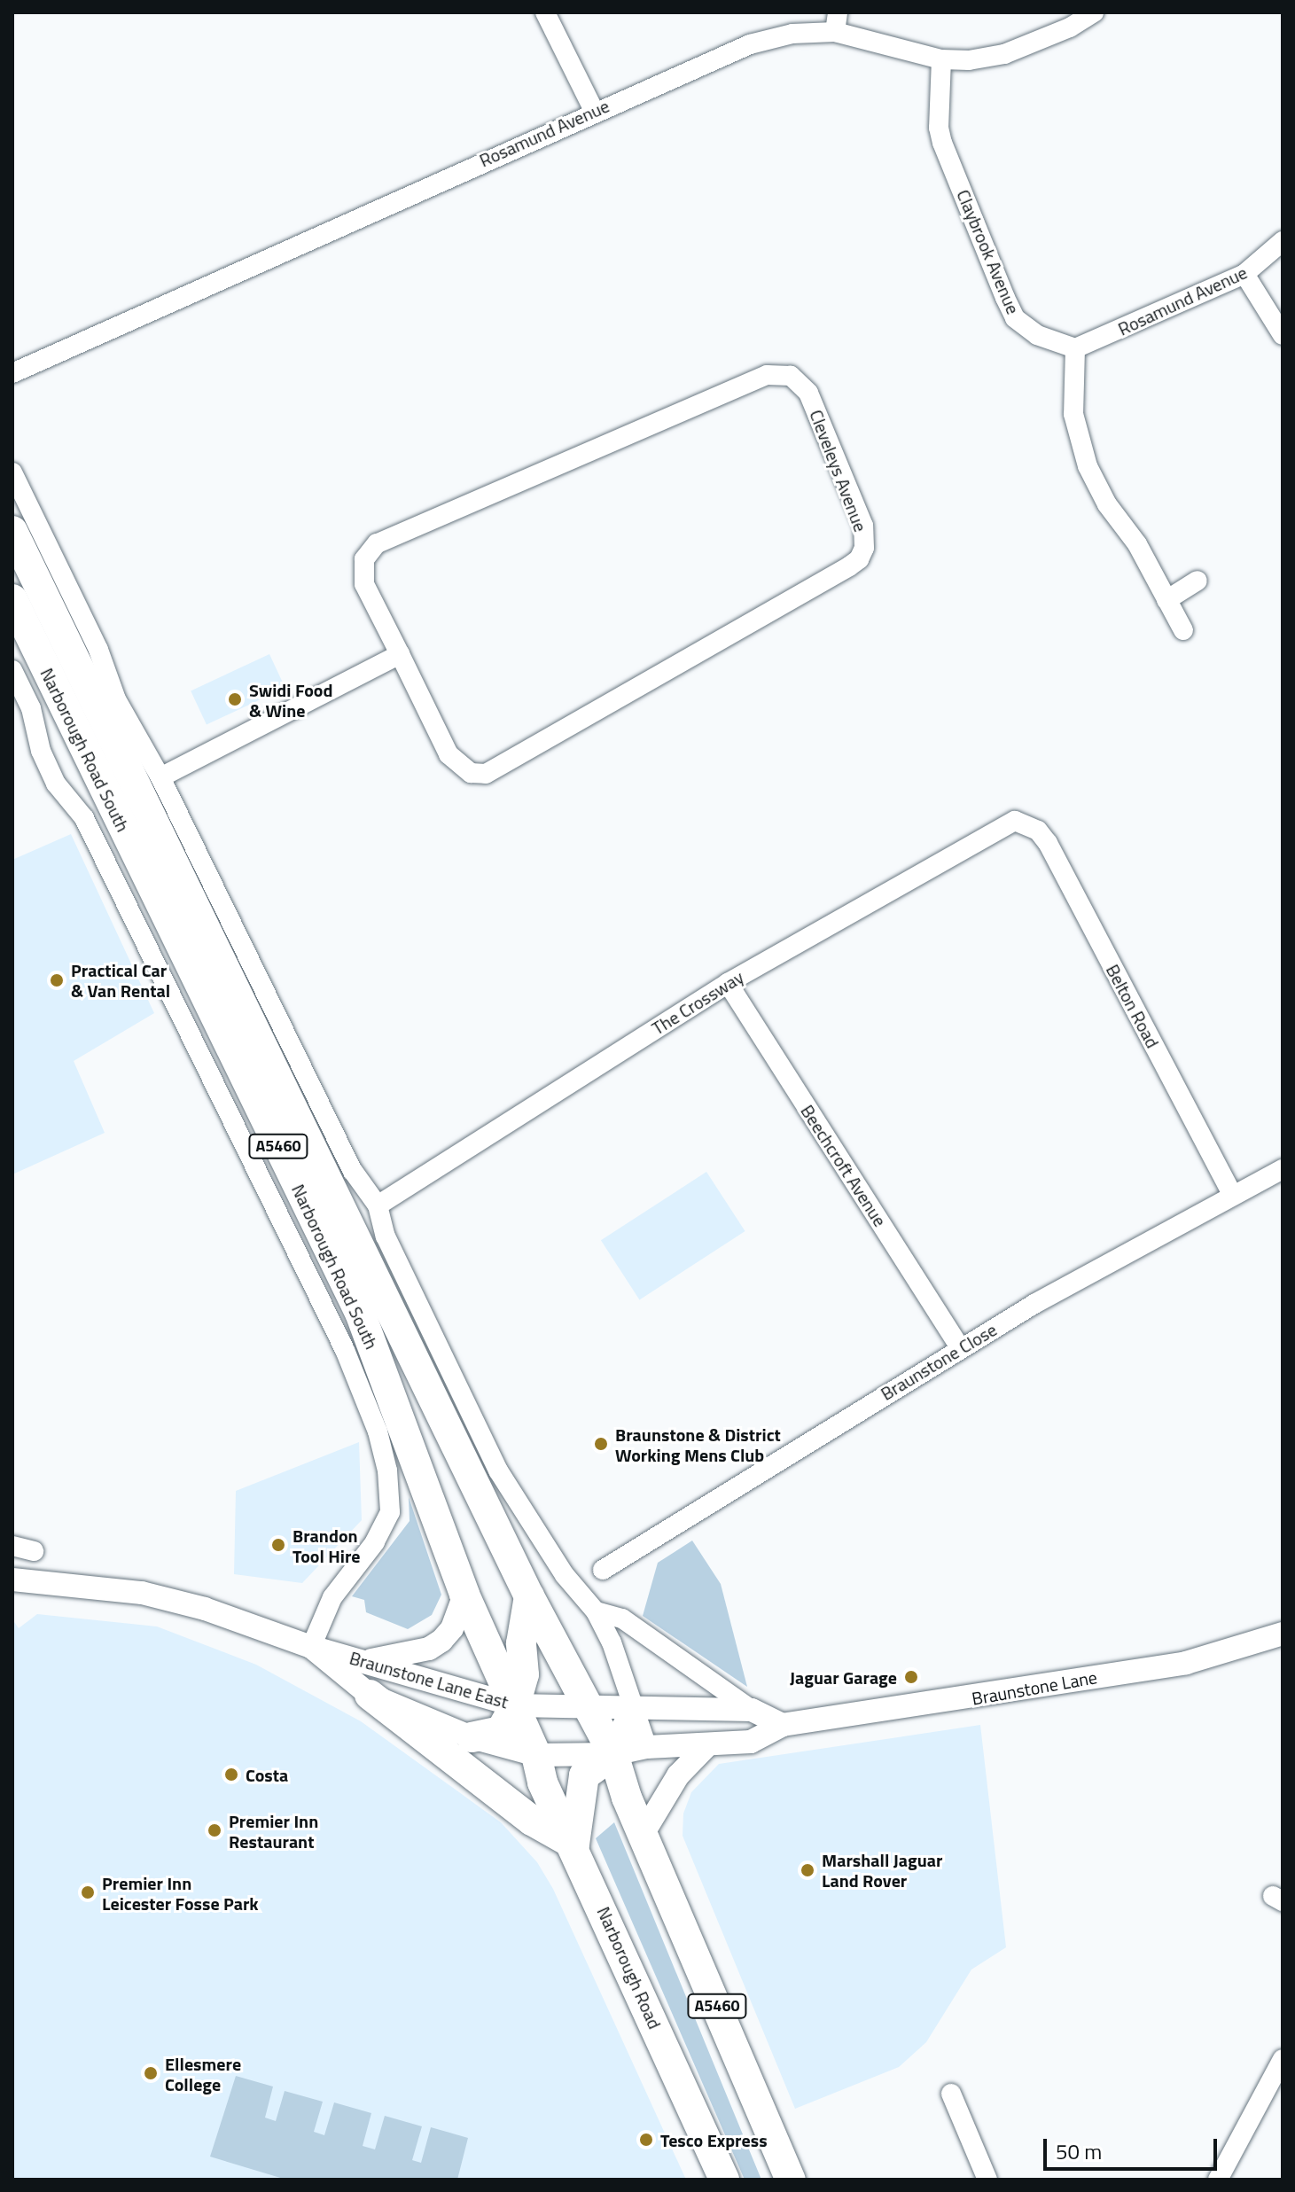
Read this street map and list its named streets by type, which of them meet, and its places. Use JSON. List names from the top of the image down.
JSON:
{
  "streets": {
    "main road": ["Narborough Road South", "A5460", "Narborough Road"],
    "street": [
      "Rosamund Avenue",
      "Claybrook Avenue",
      "Cleveleys Avenue",
      "The Crossway",
      "Belton Road",
      "Beechcroft Avenue",
      "Braunstone Close",
      "Braunstone Lane East",
      "Braunstone Lane"
    ]
  },
  "crossings": [
    ["Rosamund Avenue", "Claybrook Avenue"],
    ["Narborough Road South", "The Crossway"],
    ["Narborough Road South", "A5460"],
    ["Narborough Road South", "Braunstone Lane East"],
    ["Narborough Road South", "Braunstone Lane"],
    ["Narborough Road South", "Narborough Road"],
    ["The Crossway", "Belton Road"],
    ["The Crossway", "Beechcroft Avenue"],
    ["Belton Road", "Braunstone Close"],
    ["A5460", "Braunstone Lane East"],
    ["A5460", "Braunstone Lane"],
    ["Beechcroft Avenue", "Braunstone Close"],
    ["Braunstone Lane East", "Braunstone Lane"],
    ["Braunstone Lane East", "Narborough Road"]
  ],
  "places": [
    "Swidi Food & Wine",
    "Practical Car & Van Rental",
    "Braunstone & District Working Mens Club",
    "Brandon Tool Hire",
    "Jaguar Garage",
    "Costa",
    "Premier Inn Restaurant",
    "Marshall Jaguar Land Rover",
    "Premier Inn Leicester Fosse Park",
    "Ellesmere College",
    "Tesco Express"
  ],
  "scale_bar": "50 m"
}
